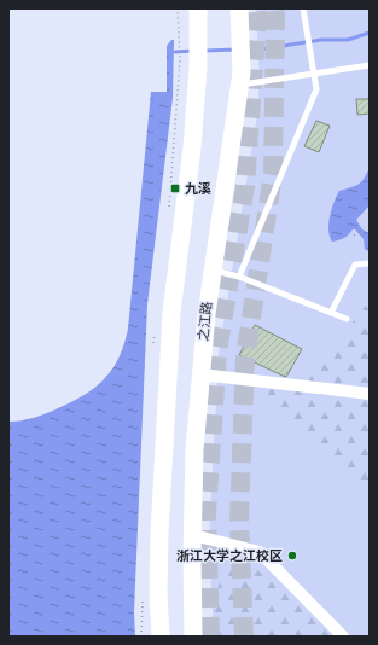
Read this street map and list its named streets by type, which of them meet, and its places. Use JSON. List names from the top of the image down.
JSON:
{
  "streets": {
    "main road": ["之江路"]
  },
  "places": {
    "transit": ["九溪"],
    "other": ["浙江大学之江校区"]
  }
}
